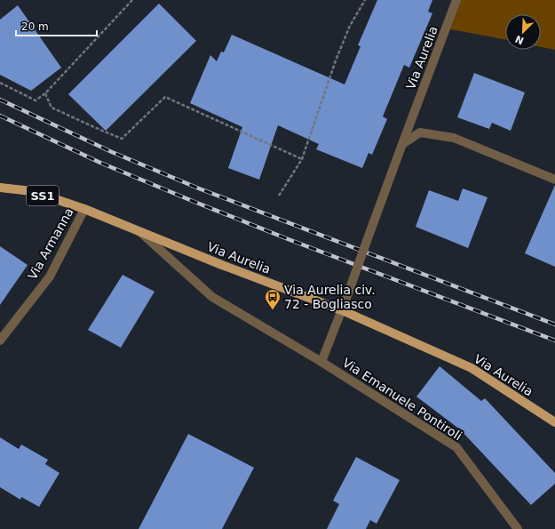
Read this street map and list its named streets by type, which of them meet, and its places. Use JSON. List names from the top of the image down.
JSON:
{
  "streets": {
    "main road": ["Via Aurelia", "SS1"],
    "street": ["Via Armanna", "Via Emanuele Pontiroli"]
  },
  "crossings": [
    ["Via Aurelia", "Via Armanna"],
    ["Via Aurelia", "Via Emanuele Pontiroli"]
  ],
  "places": {
    "bus stop": ["Via Aurelia civ. 72 - Bogliasco"]
  },
  "scale_bar": "20 m",
  "north": "bottom left"
}
